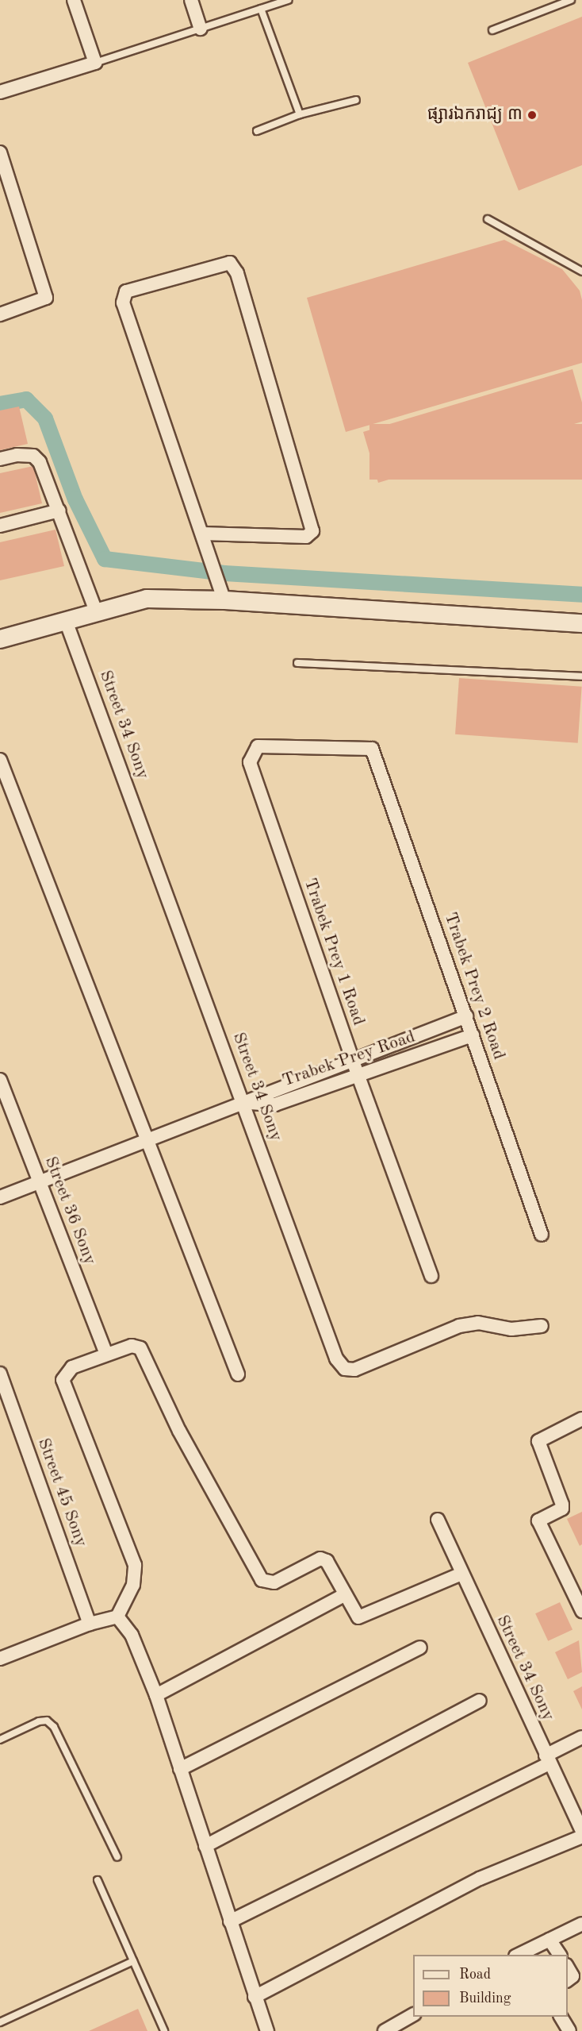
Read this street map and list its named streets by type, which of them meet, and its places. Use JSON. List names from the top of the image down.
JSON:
{
  "streets": {
    "street": [
      "Street 34 Sony",
      "Trabek Prey 1 Road",
      "Trabek Prey 2 Road",
      "Trabek Prey Road",
      "Street 36 Sony",
      "Street 45 Sony"
    ]
  },
  "crossings": [
    ["Street 34 Sony", "Trabek Prey Road"],
    ["Trabek Prey 1 Road", "Trabek Prey 2 Road"],
    ["Trabek Prey 1 Road", "Trabek Prey Road"],
    ["Trabek Prey 2 Road", "Trabek Prey Road"]
  ],
  "places": ["ផ្សារឯករាជ្យ ៣"],
  "legend": ["Road", "Building"]
}
